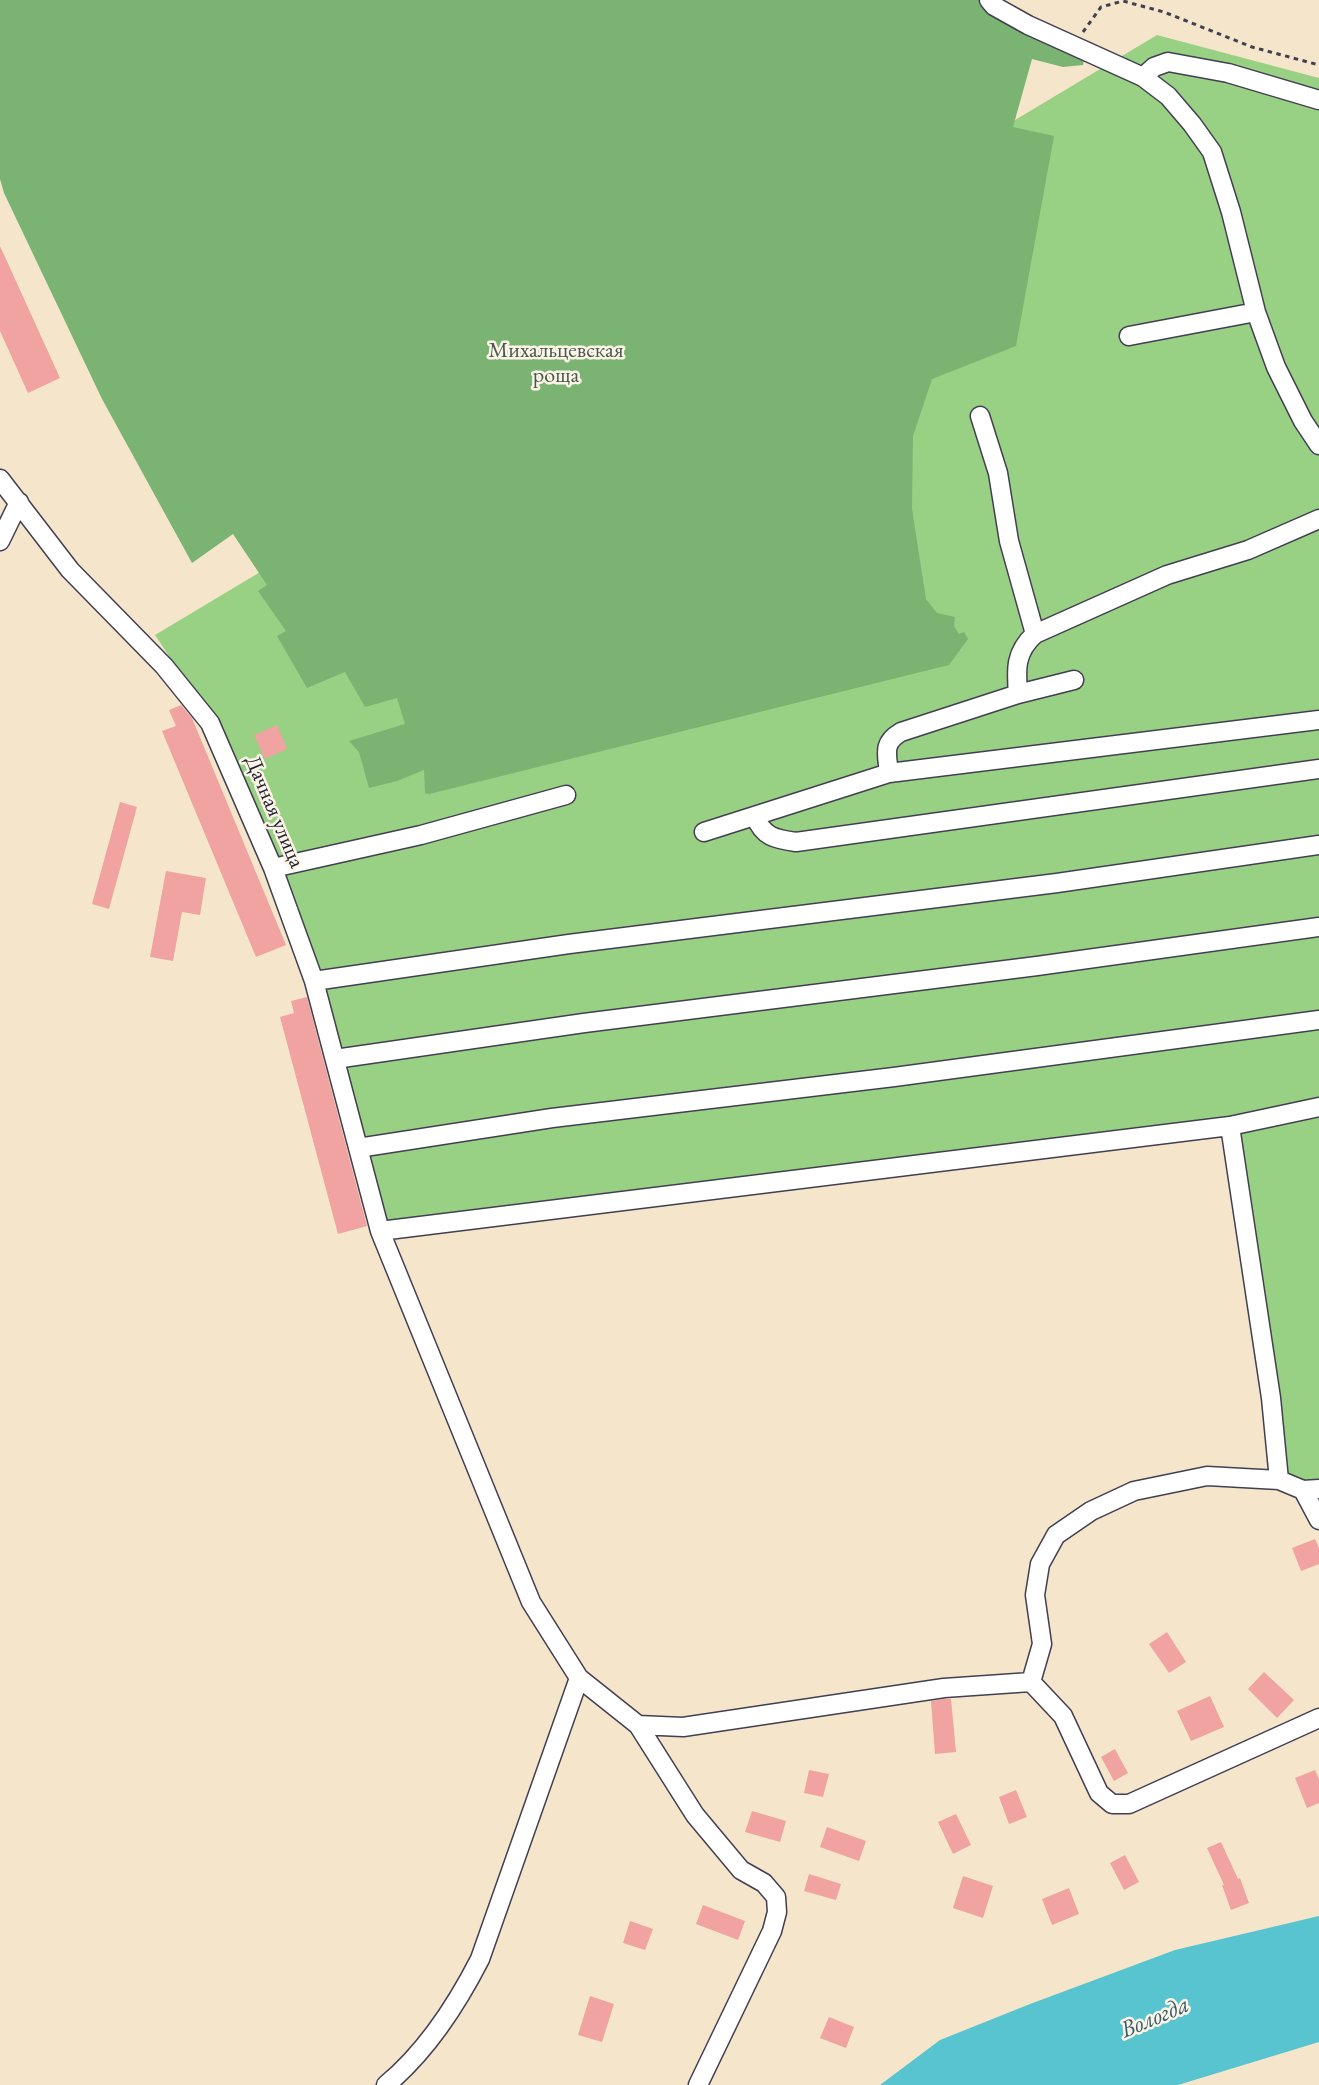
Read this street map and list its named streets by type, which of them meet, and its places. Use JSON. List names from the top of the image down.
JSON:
{
  "streets": {
    "street": ["Дачная улица"]
  },
  "water": ["Вологда"],
  "parks": ["Михальцевская роща"]
}
